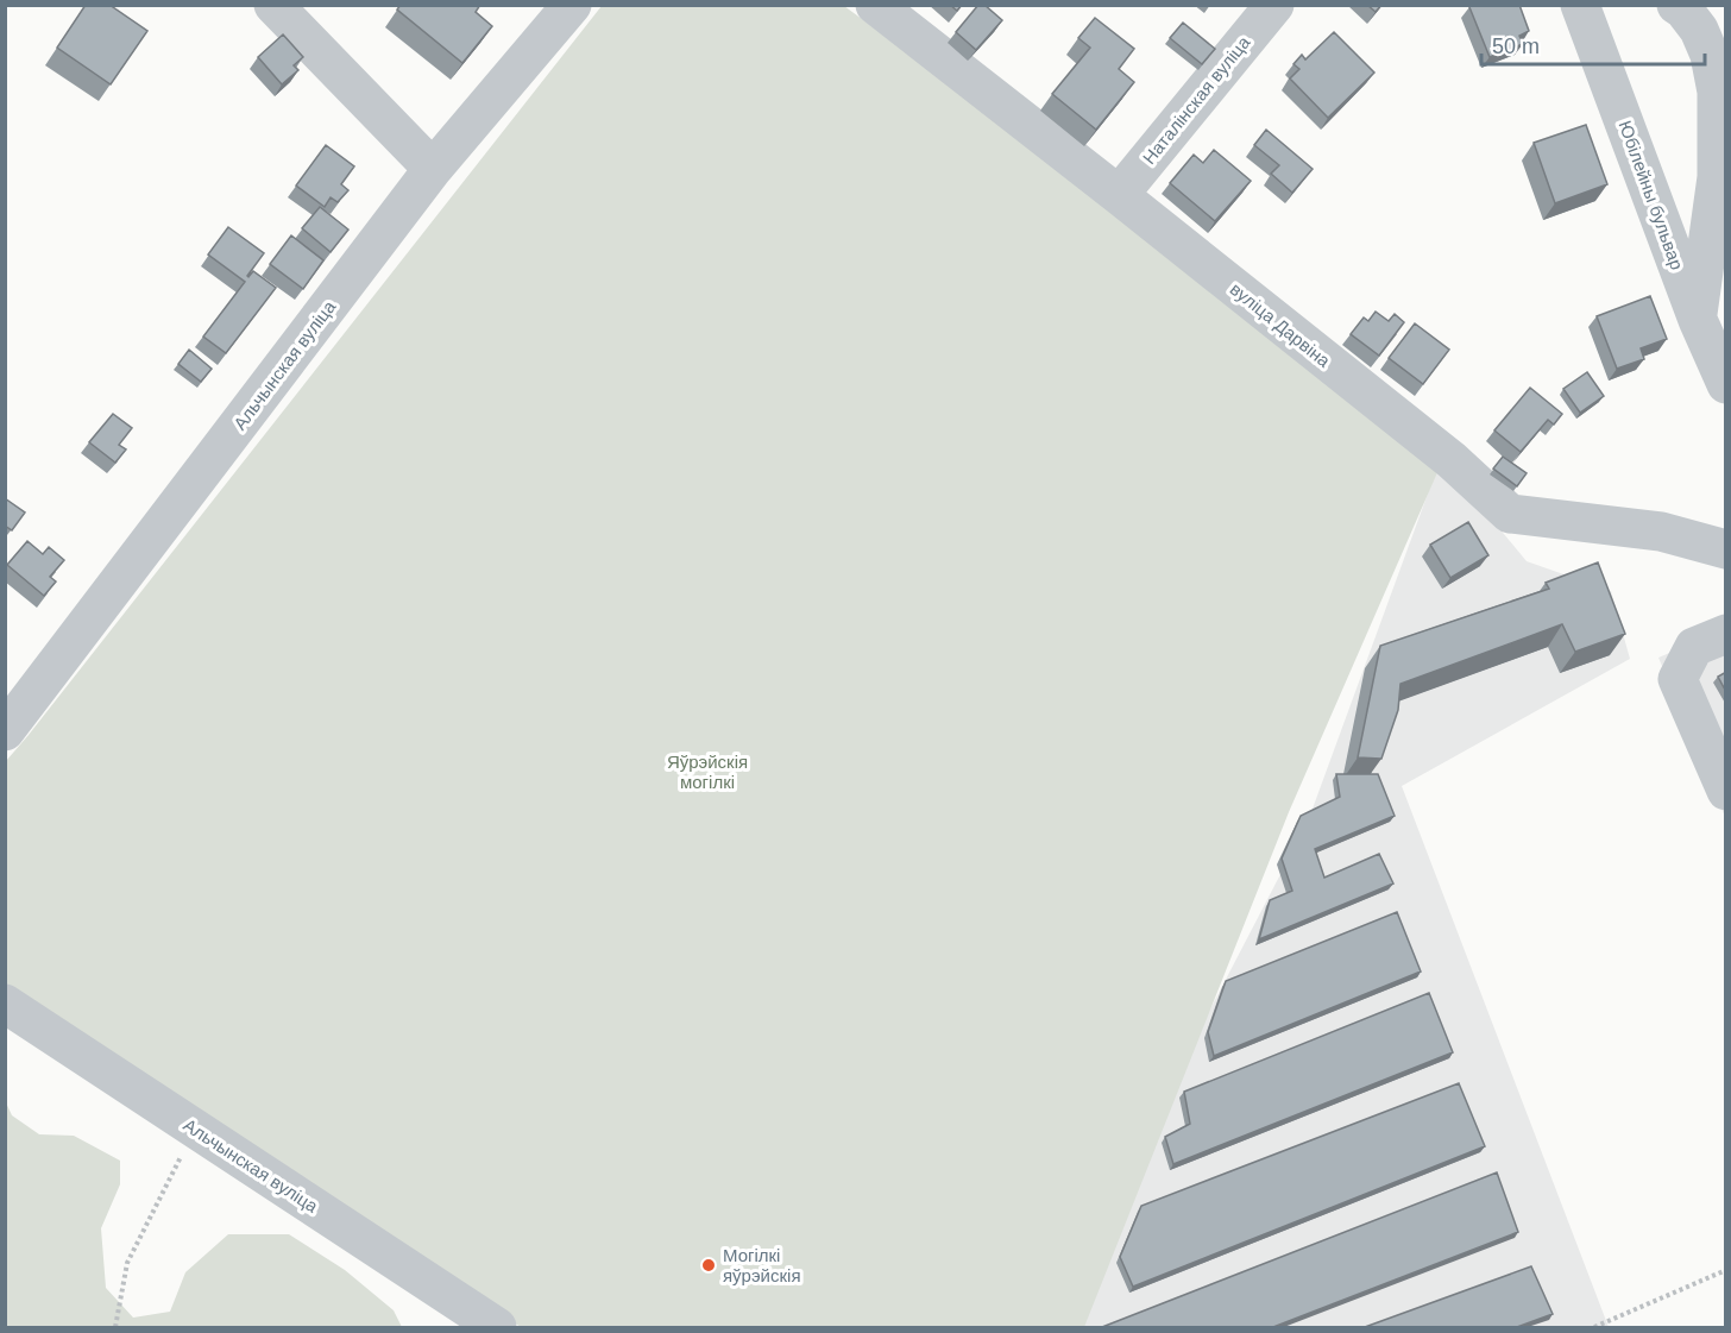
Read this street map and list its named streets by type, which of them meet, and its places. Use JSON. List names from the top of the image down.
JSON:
{
  "streets": {
    "street": [
      "Наталінская вуліца",
      "Юбілейны бульвар",
      "вуліца Дарвіна",
      "Альчынская вуліца"
    ]
  },
  "crossings": [
    ["Наталінская вуліца", "вуліца Дарвіна"]
  ],
  "parks": ["Яўрэйскія могілкі"],
  "places": ["Могілкі яўрэйскія"],
  "scale_bar": "50 m"
}
